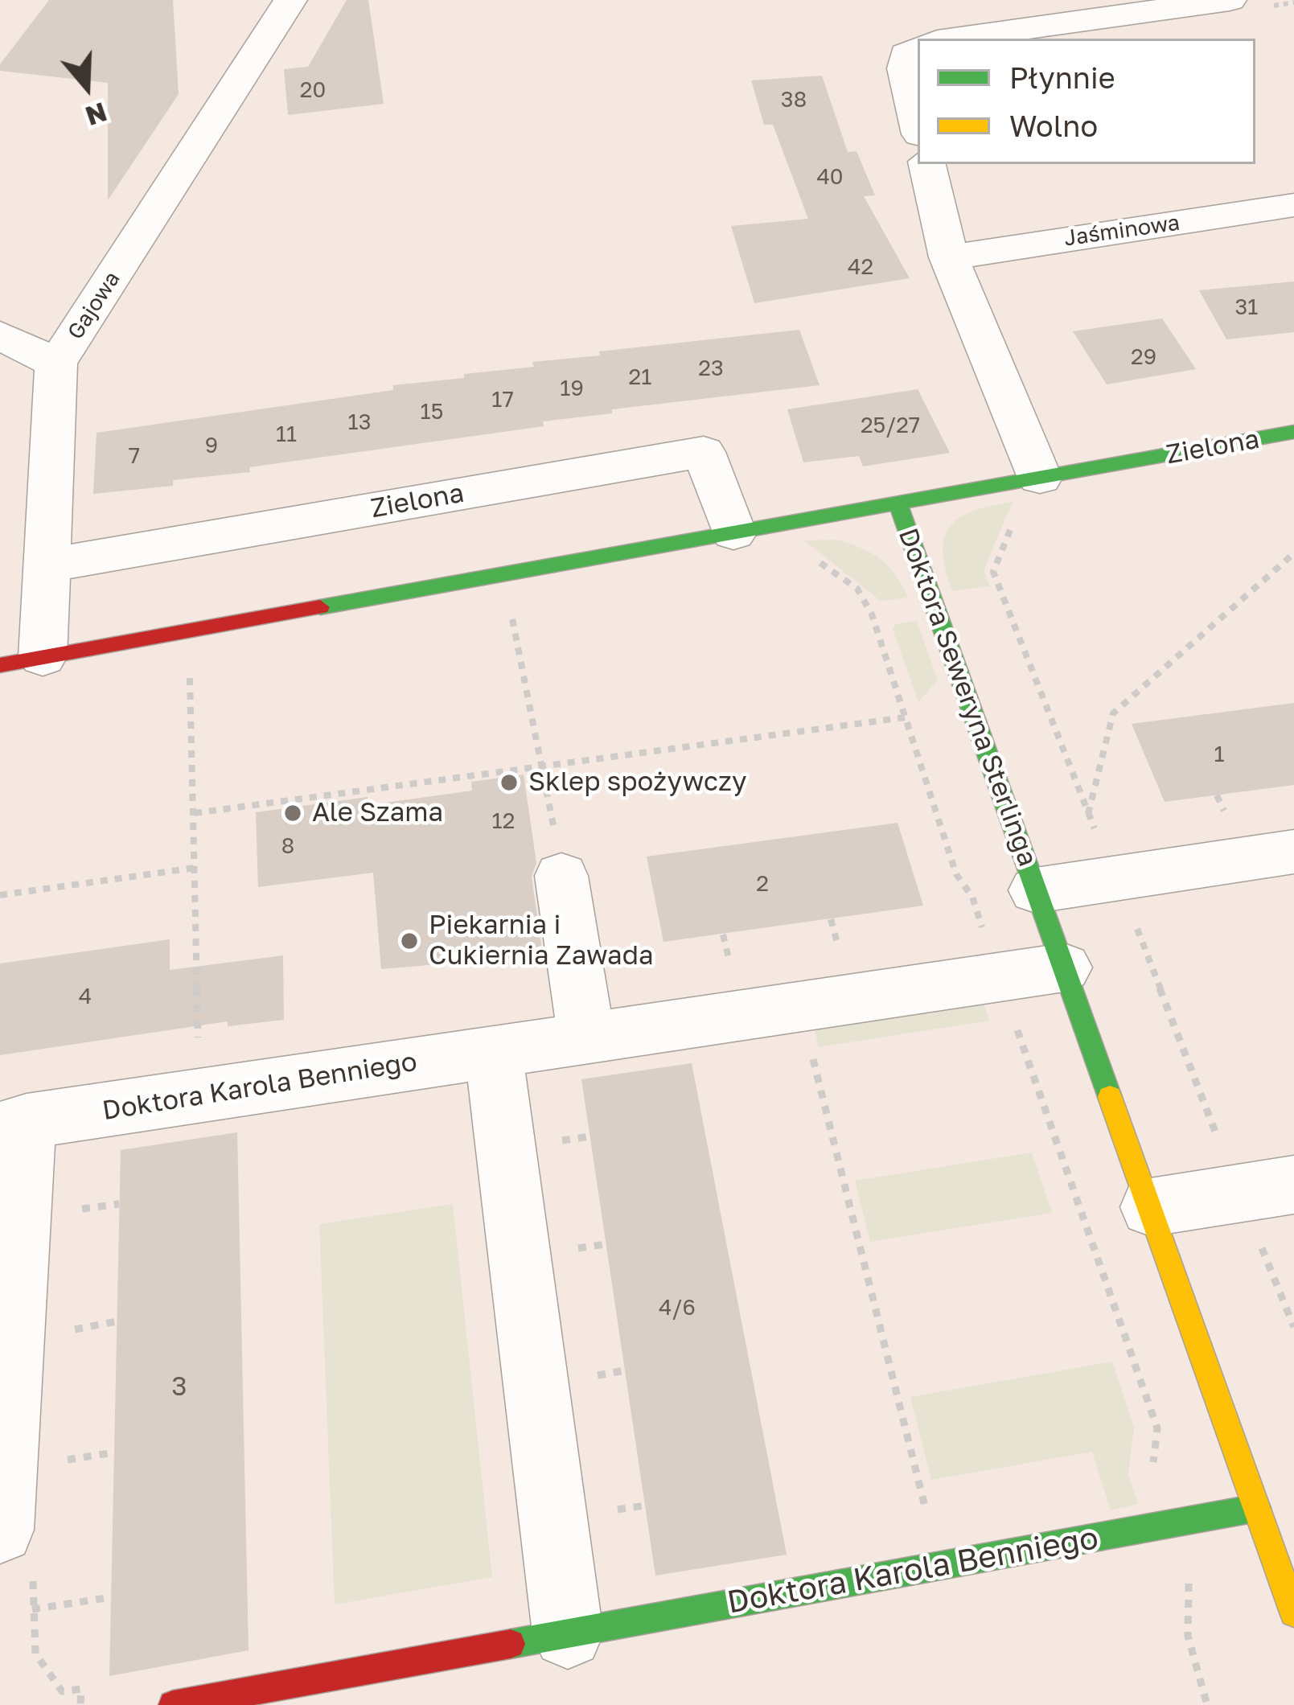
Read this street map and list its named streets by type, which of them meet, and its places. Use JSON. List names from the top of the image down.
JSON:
{
  "streets": {
    "street": [
      "Jaśminowa",
      "Gajowa",
      "Zielona",
      "Doktora Seweryna Sterlinga",
      "Doktora Karola Benniego"
    ]
  },
  "crossings": [
    ["Gajowa", "Zielona"],
    ["Zielona", "Doktora Seweryna Sterlinga"],
    ["Doktora Seweryna Sterlinga", "Doktora Karola Benniego"]
  ],
  "places": ["Sklep spożywczy", "Ale Szama", "Piekarnia i Cukiernia Zawada"],
  "house_numbers": [
    "20",
    "38",
    "40",
    "42",
    "31",
    "29",
    "23",
    "21",
    "19",
    "17",
    "15",
    "13",
    "25/27",
    "11",
    "9",
    "7",
    "1",
    "12",
    "8",
    "2",
    "4",
    "4/6",
    "3"
  ],
  "legend": ["Płynnie", "Wolno"],
  "north": "bottom"
}
